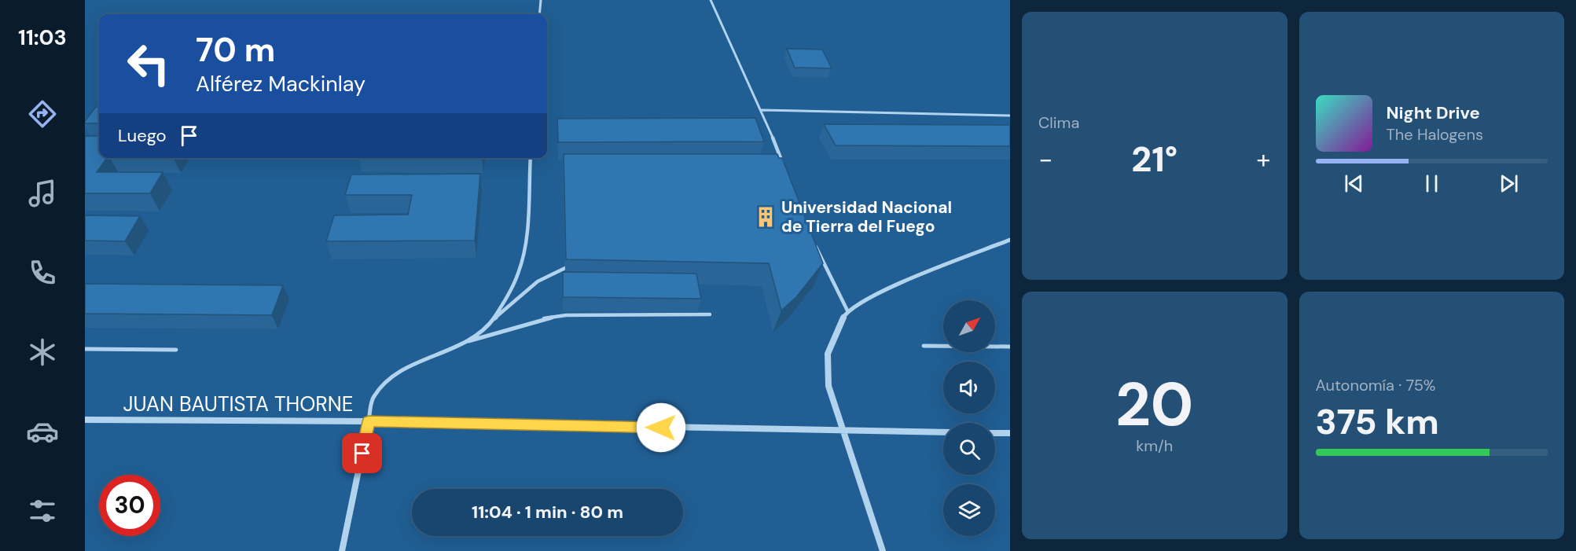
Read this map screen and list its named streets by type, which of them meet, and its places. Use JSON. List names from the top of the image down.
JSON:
{
  "streets": {
    "street": ["JUAN BAUTISTA THORNE"]
  },
  "places": {
    "building": ["Universidad Nacional de Tierra del Fuego"]
  },
  "north": "top right",
  "page": {
    "tabs": "11:03",
    "tile": [
      "Clima",
      ["20", "km/h"],
      ["Autonomía · 75%", "375 km"]
    ],
    "turn": ["70 m", "Alférez Mackinlay"],
    "song": ["Night Drive", "The Halogens"],
    "then": "Luego",
    "heat": ["−", "21°", "+"],
    "limit": "30",
    "trip": "11:04 · 1 min · 80 m"
  }
}
